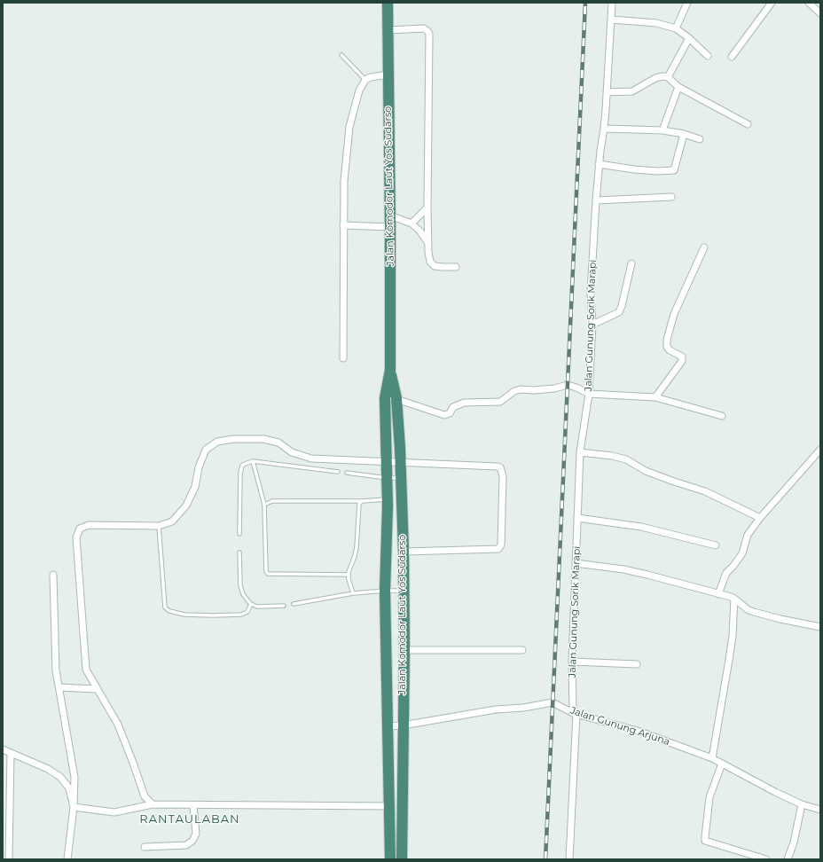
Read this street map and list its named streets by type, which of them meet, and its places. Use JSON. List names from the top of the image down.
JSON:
{
  "streets": {
    "highway": ["Jalan Komodor Laut Yos Sudarso"],
    "street": ["Jalan Gunung Sorik Marapi", "Jalan Gunung Arjuna"]
  },
  "crossings": [
    ["Jalan Komodor Laut Yos Sudarso", "Jalan Gunung Arjuna"],
    ["Jalan Gunung Sorik Marapi", "Jalan Gunung Arjuna"]
  ],
  "districts": ["RANTAULABAN"]
}
